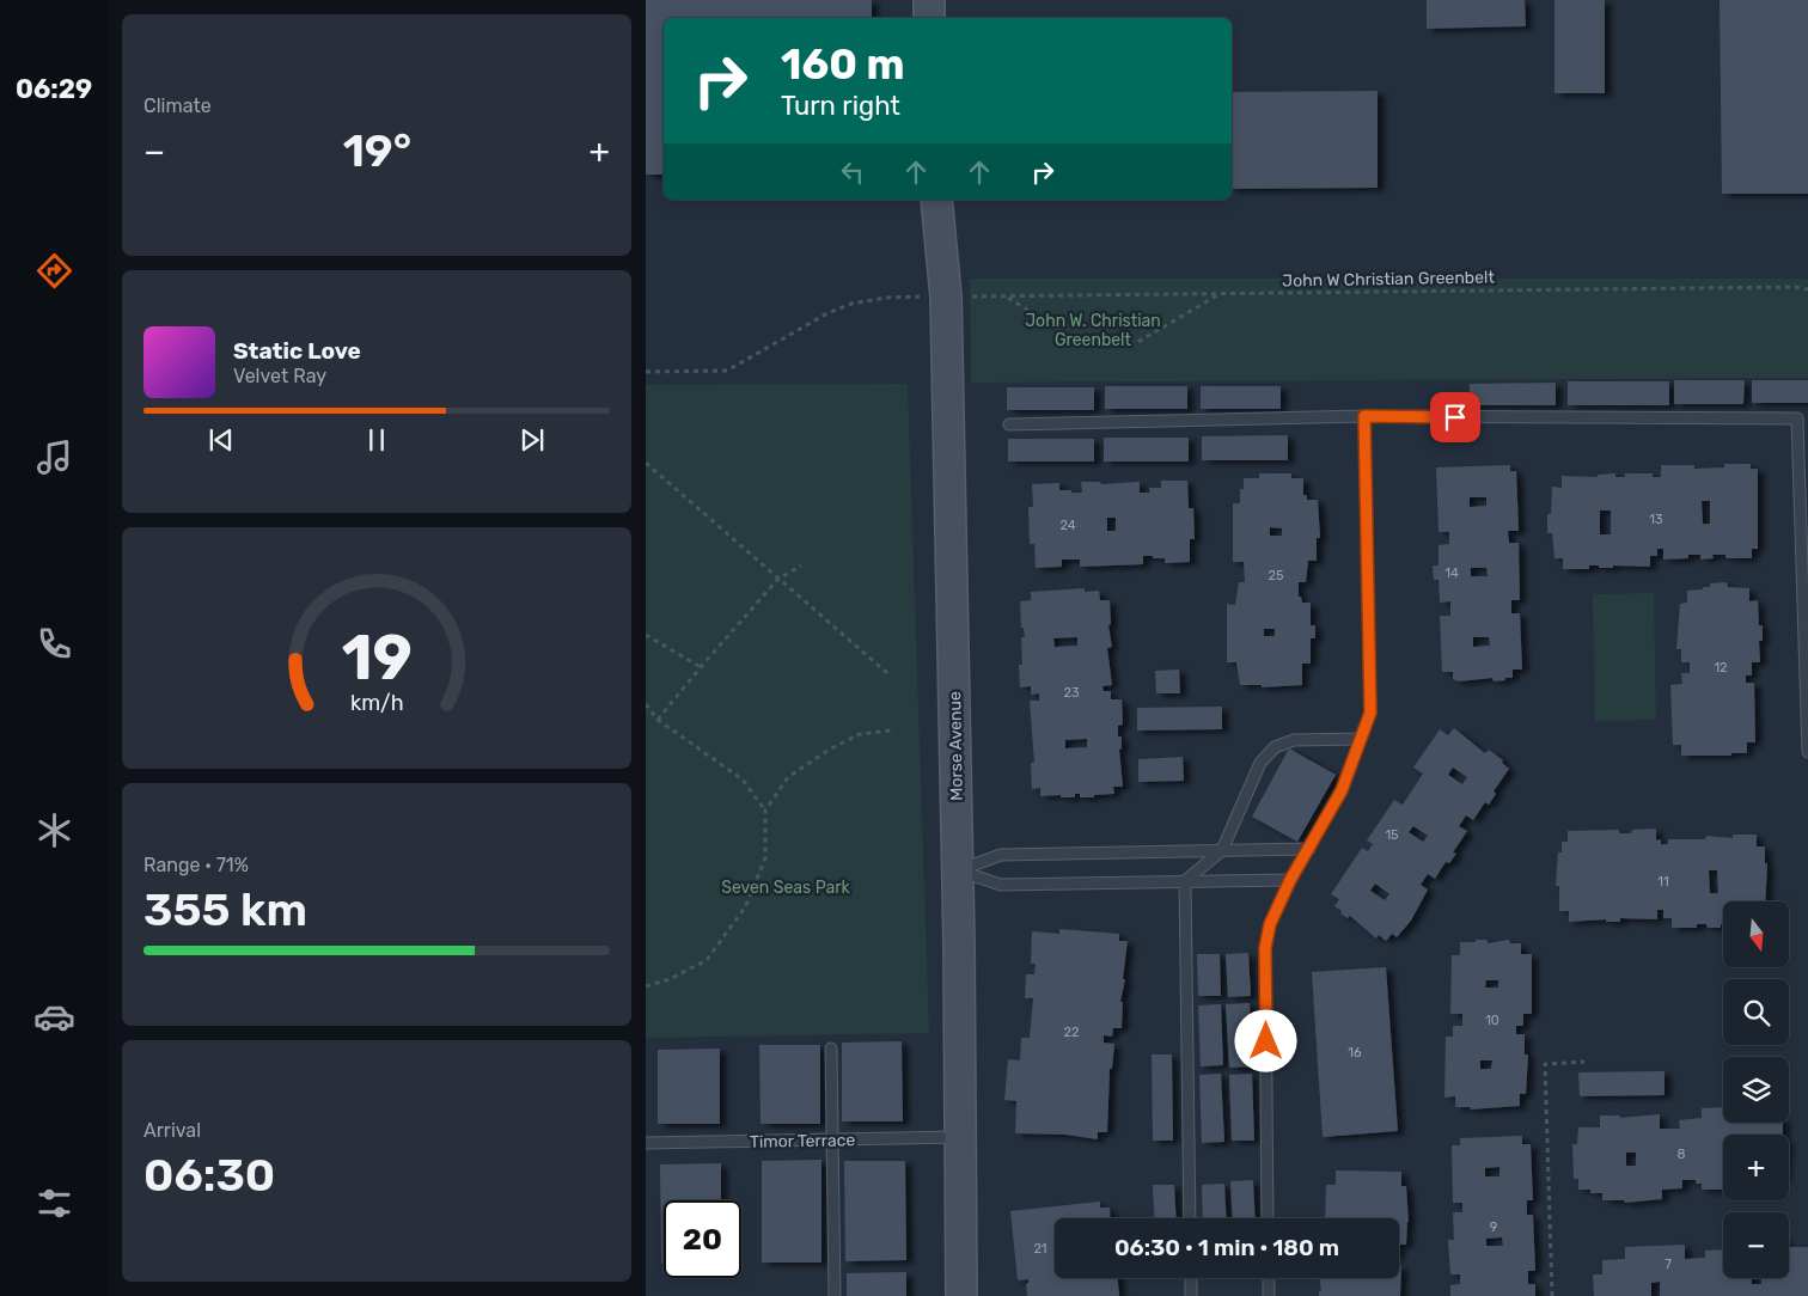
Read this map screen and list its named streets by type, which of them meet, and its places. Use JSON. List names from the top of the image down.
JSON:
{
  "streets": {
    "street": ["Morse Avenue"],
    "lane": ["Timor Terrace"],
    "path": ["John W Christian Greenbelt"]
  },
  "crossings": [
    ["Morse Avenue", "Timor Terrace"]
  ],
  "parks": ["John W. Christian Greenbelt", "Seven Seas Park"],
  "house_numbers": [
    "13",
    "24",
    "14",
    "25",
    "12",
    "23",
    "15",
    "11",
    "10",
    "22",
    "16",
    "8",
    "9",
    "21",
    "7"
  ],
  "north": "bottom",
  "page": {
    "tabs": "06:29",
    "tile": [
      "Climate",
      ["Range · 71%", "355 km"],
      ["Arrival", "06:30"]
    ],
    "turn": ["160 m", "Turn right"],
    "heat": ["−", "19°", "+"],
    "song": ["Static Love", "Velvet Ray"],
    "map_buttons": ["+", "−"],
    "limit": "20",
    "trip": "06:30 · 1 min · 180 m",
    "gauge": ["19", "km/h"]
  }
}
